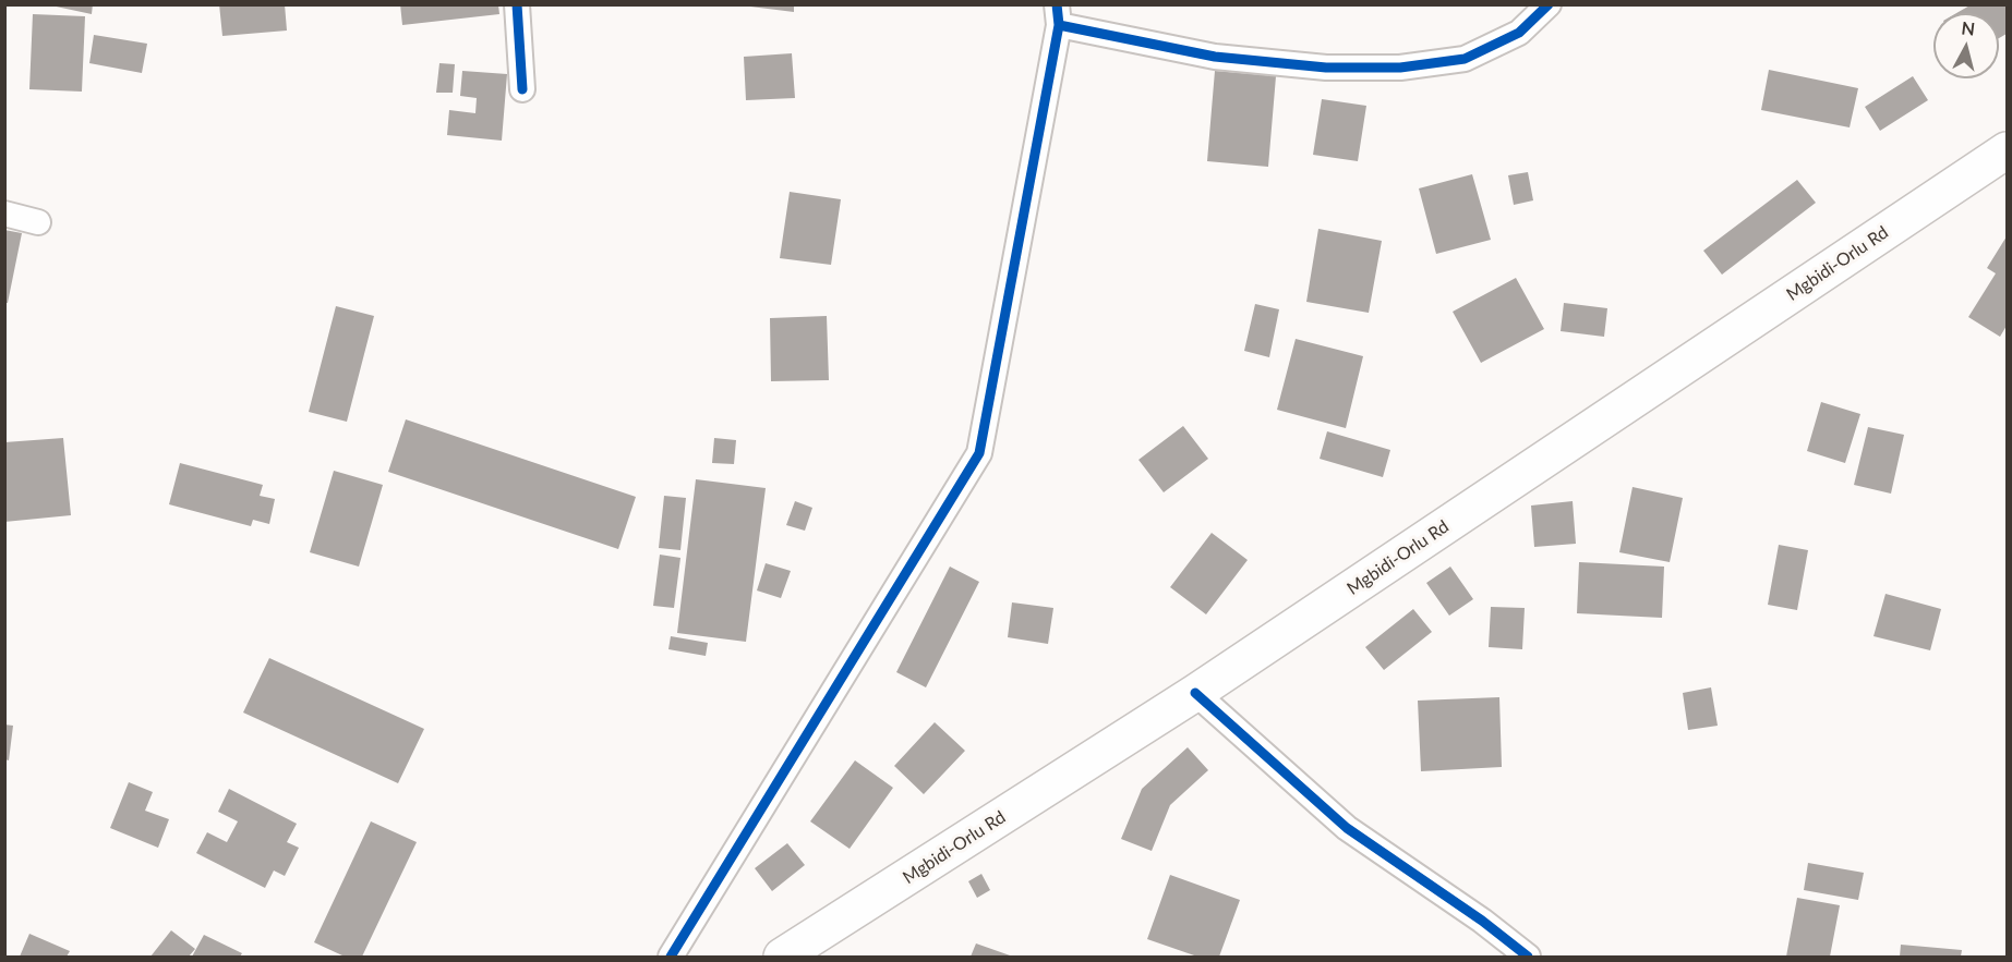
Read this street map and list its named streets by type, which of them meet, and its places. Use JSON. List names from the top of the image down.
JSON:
{
  "streets": {
    "main road": ["Mgbidi-Orlu Rd"]
  },
  "north": "top"
}
